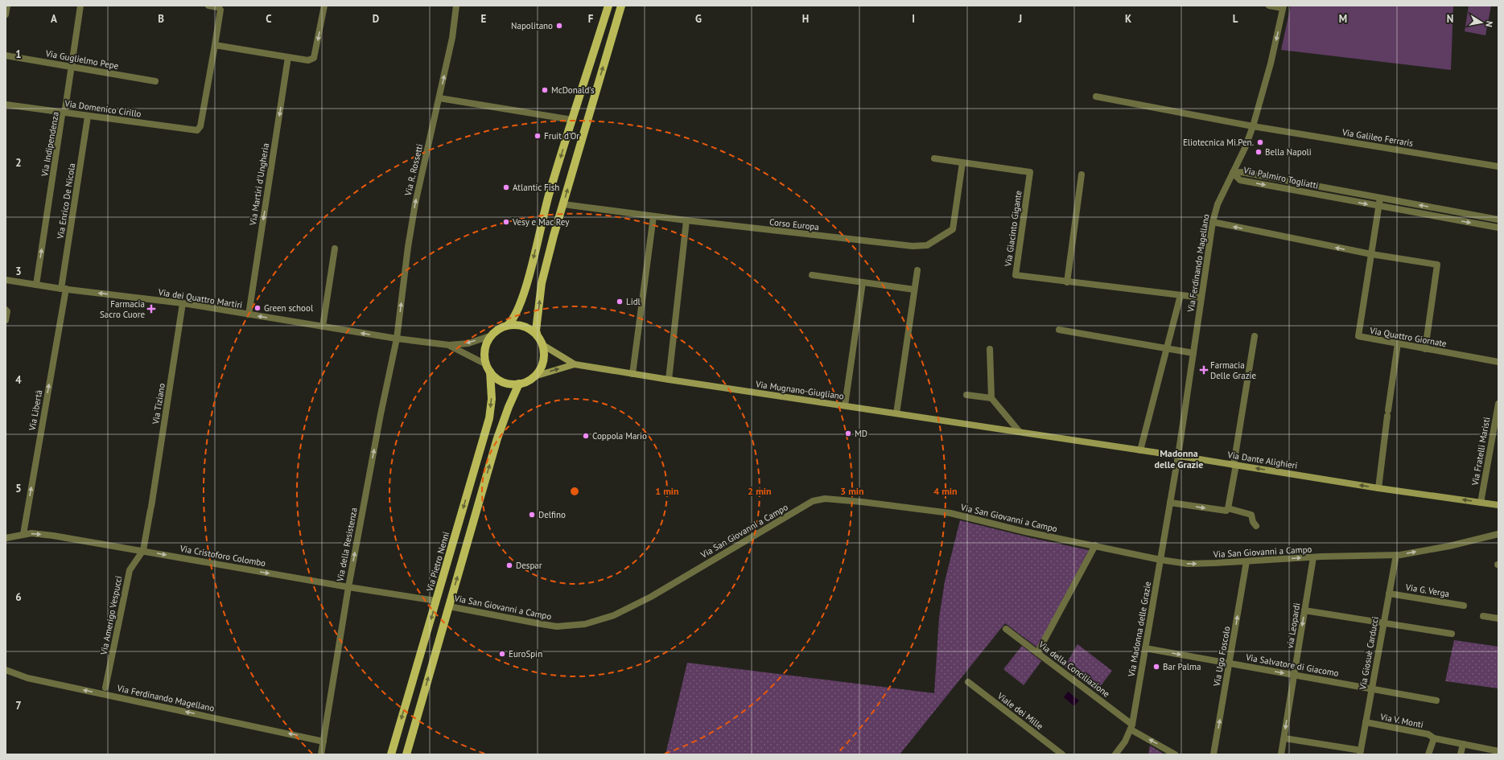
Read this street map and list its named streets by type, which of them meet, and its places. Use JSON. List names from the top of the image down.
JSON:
{
  "streets": {
    "main road": ["Via Mugnano-Giugliano", "Via Dante Alighieri", "Via Pietro Nenni"],
    "street": [
      "Via Guglielmo Pepe",
      "Via Domenico Cirillo",
      "Via Galileo Ferraris",
      "Via Indipendenza",
      "Via R. Rossetti",
      "Via Palmiro Togliatti",
      "Via Martiri d'Ungheria",
      "Via Enrico De Nicola",
      "Corso Europa",
      "Via Giacinto Gigante",
      "Via Ferdinando Magellano",
      "Via dei Quattro Martiri",
      "Via Quattro Giornate",
      "Via Tiziano",
      "Via Libertà",
      "Via Fratelli Maristi",
      "Via San Giovanni a Campo",
      "Via della Resistenza",
      "Via Cristoforo Colombo",
      "Via G. Verga",
      "Via Amerigo Vespucci",
      "via Leopardi",
      "Via Madonna delle Grazie",
      "Via Giosuè Carducci",
      "Via Ugo Foscolo",
      "Via Salvatore di Giacomo",
      "Via della Conciliazione",
      "Viale dei Mille",
      "Via V. Monti"
    ]
  },
  "crossings": [
    ["Via Guglielmo Pepe", "Via Indipendenza"],
    ["Via Domenico Cirillo", "Via Indipendenza"],
    ["Via Galileo Ferraris", "Via Ferdinando Magellano"],
    ["Via Indipendenza", "Via dei Quattro Martiri"],
    ["Via R. Rossetti", "Via dei Quattro Martiri"],
    ["Via R. Rossetti", "Via della Resistenza"],
    ["Via Palmiro Togliatti", "Via Ferdinando Magellano"],
    ["Via Palmiro Togliatti", "Via Quattro Giornate"],
    ["Via Martiri d'Ungheria", "Via dei Quattro Martiri"],
    ["Via Enrico De Nicola", "Via dei Quattro Martiri"],
    ["Via Enrico De Nicola", "Via Libertà"],
    ["Corso Europa", "Via Giacinto Gigante"],
    ["Via Giacinto Gigante", "Via Ferdinando Magellano"],
    ["Via Ferdinando Magellano", "Via Dante Alighieri"],
    ["Via Ferdinando Magellano", "Via della Resistenza"],
    ["Via Ferdinando Magellano", "Via Madonna delle Grazie"],
    ["Via dei Quattro Martiri", "Via Mugnano-Giugliano"],
    ["Via dei Quattro Martiri", "Via Tiziano"],
    ["Via dei Quattro Martiri", "Via Libertà"],
    ["Via dei Quattro Martiri", "Via della Resistenza"],
    ["Via dei Quattro Martiri", "Via Pietro Nenni"],
    ["Via Mugnano-Giugliano", "Via Dante Alighieri"],
    ["Via Mugnano-Giugliano", "Via Pietro Nenni"],
    ["Via Tiziano", "Via Cristoforo Colombo"],
    ["Via Tiziano", "Via Amerigo Vespucci"],
    ["Via Libertà", "Via Cristoforo Colombo"],
    ["Via Fratelli Maristi", "Via Dante Alighieri"],
    ["Via Dante Alighieri", "Via Madonna delle Grazie"],
    ["Via San Giovanni a Campo", "via Leopardi"],
    ["Via San Giovanni a Campo", "Via Madonna delle Grazie"],
    ["Via San Giovanni a Campo", "Via Giosuè Carducci"],
    ["Via San Giovanni a Campo", "Via Ugo Foscolo"],
    ["Via della Resistenza", "Via Cristoforo Colombo"],
    ["Via Cristoforo Colombo", "Via Pietro Nenni"],
    ["Via Cristoforo Colombo", "Via Amerigo Vespucci"],
    ["Via G. Verga", "Via Giosuè Carducci"],
    ["via Leopardi", "Via Salvatore di Giacomo"],
    ["Via Madonna delle Grazie", "Via Salvatore di Giacomo"],
    ["Via Madonna delle Grazie", "Via della Conciliazione"],
    ["Via Giosuè Carducci", "Via Salvatore di Giacomo"],
    ["Via Giosuè Carducci", "Via V. Monti"],
    ["Via Ugo Foscolo", "Via Salvatore di Giacomo"]
  ],
  "one_way": [
    "Via Indipendenza",
    "Via R. Rossetti",
    "Via Martiri d'Ungheria",
    "Via dei Quattro Martiri",
    "Via Libertà",
    "Via Dante Alighieri",
    "Via della Resistenza",
    "Via Cristoforo Colombo",
    "via Leopardi",
    "Via Ugo Foscolo",
    "Via Salvatore di Giacomo"
  ],
  "districts": ["Madonna delle Grazie"],
  "places": {
    "other": [
      "Napolitano",
      "McDonald's",
      "Fruit d'Or",
      "Eliotecnica Mi.Pen.",
      "Bella Napoli",
      "Atlantic Fish",
      "Vesy e Mac Rey",
      "Lidl",
      "Green school",
      "MD",
      "Coppola Mario",
      "Delfino",
      "Despar",
      "EuroSpin",
      "Bar Palma"
    ],
    "health": ["Farmacia Sacro Cuore", "Farmacia Delle Grazie"]
  },
  "north": "right",
  "grid": {
    "columns": [
      "A",
      "B",
      "C",
      "D",
      "E",
      "F",
      "G",
      "H",
      "I",
      "J",
      "K",
      "L",
      "M",
      "N"
    ],
    "rows": [
      "1",
      "2",
      "3",
      "4",
      "5",
      "6",
      "7"
    ]
  },
  "rings": [
    "1 min",
    "2 min",
    "3 min",
    "4 min"
  ]
}
